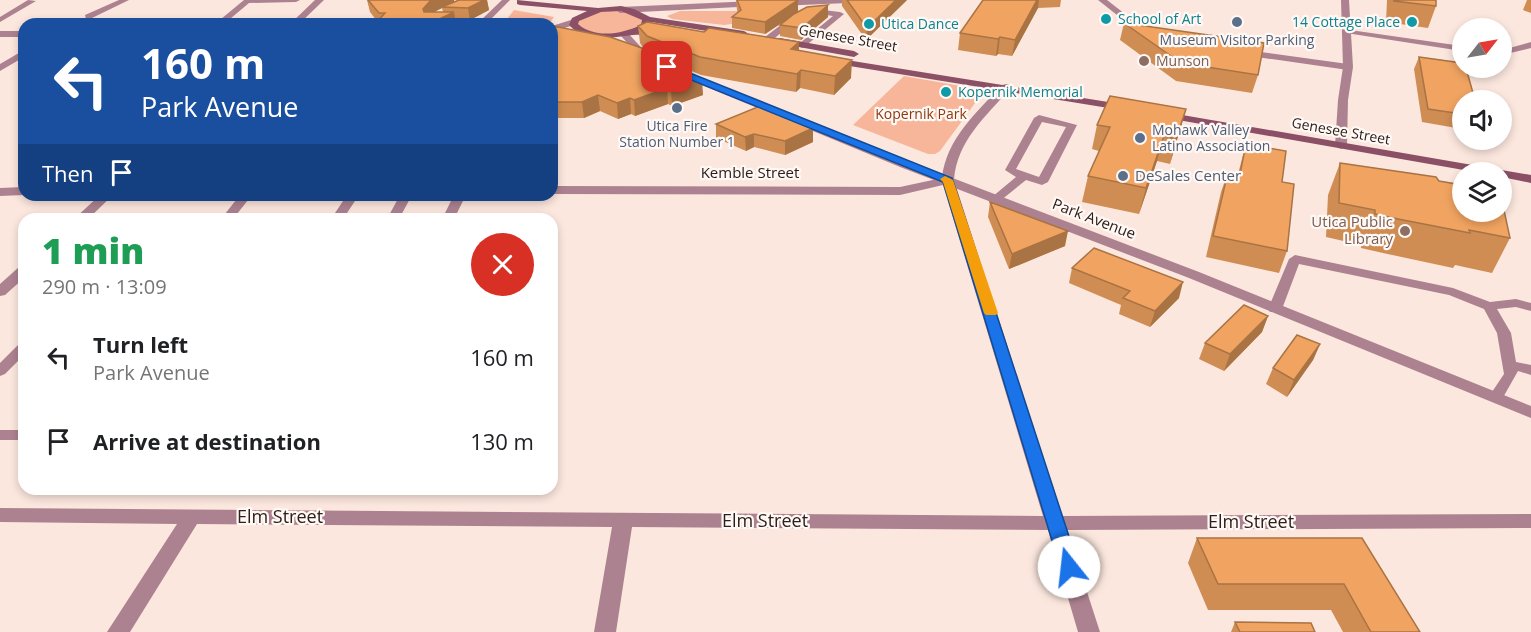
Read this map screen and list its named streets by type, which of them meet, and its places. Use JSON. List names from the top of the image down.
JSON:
{
  "streets": {
    "main road": ["Genesee Street"],
    "street": ["Kemble Street", "Park Avenue", "Elm Street"]
  },
  "crossings": [
    ["Kemble Street", "Park Avenue"]
  ],
  "parks": ["Kopernik Park"],
  "places": [
    "School of Art",
    "Museum Visitor Parking",
    "14 Cottage Place",
    "Utica Dance",
    "Munson",
    "Kopernik Memorial",
    "Utica Fire Station Number 1",
    "Mohawk Valley Latino Association",
    "DeSales Center",
    "Utica Public Library"
  ],
  "north": "top right",
  "page": {
    "turn": ["160 m", "Park Avenue"],
    "then": "Then",
    "heading": ["1 min", "290 m · 13:09"],
    "list": [
      {
        "name": "Turn left",
        "note": "Park Avenue",
        "value": "160 m"
      },
      {
        "name": "Arrive at destination",
        "value": "130 m"
      }
    ]
  }
}
